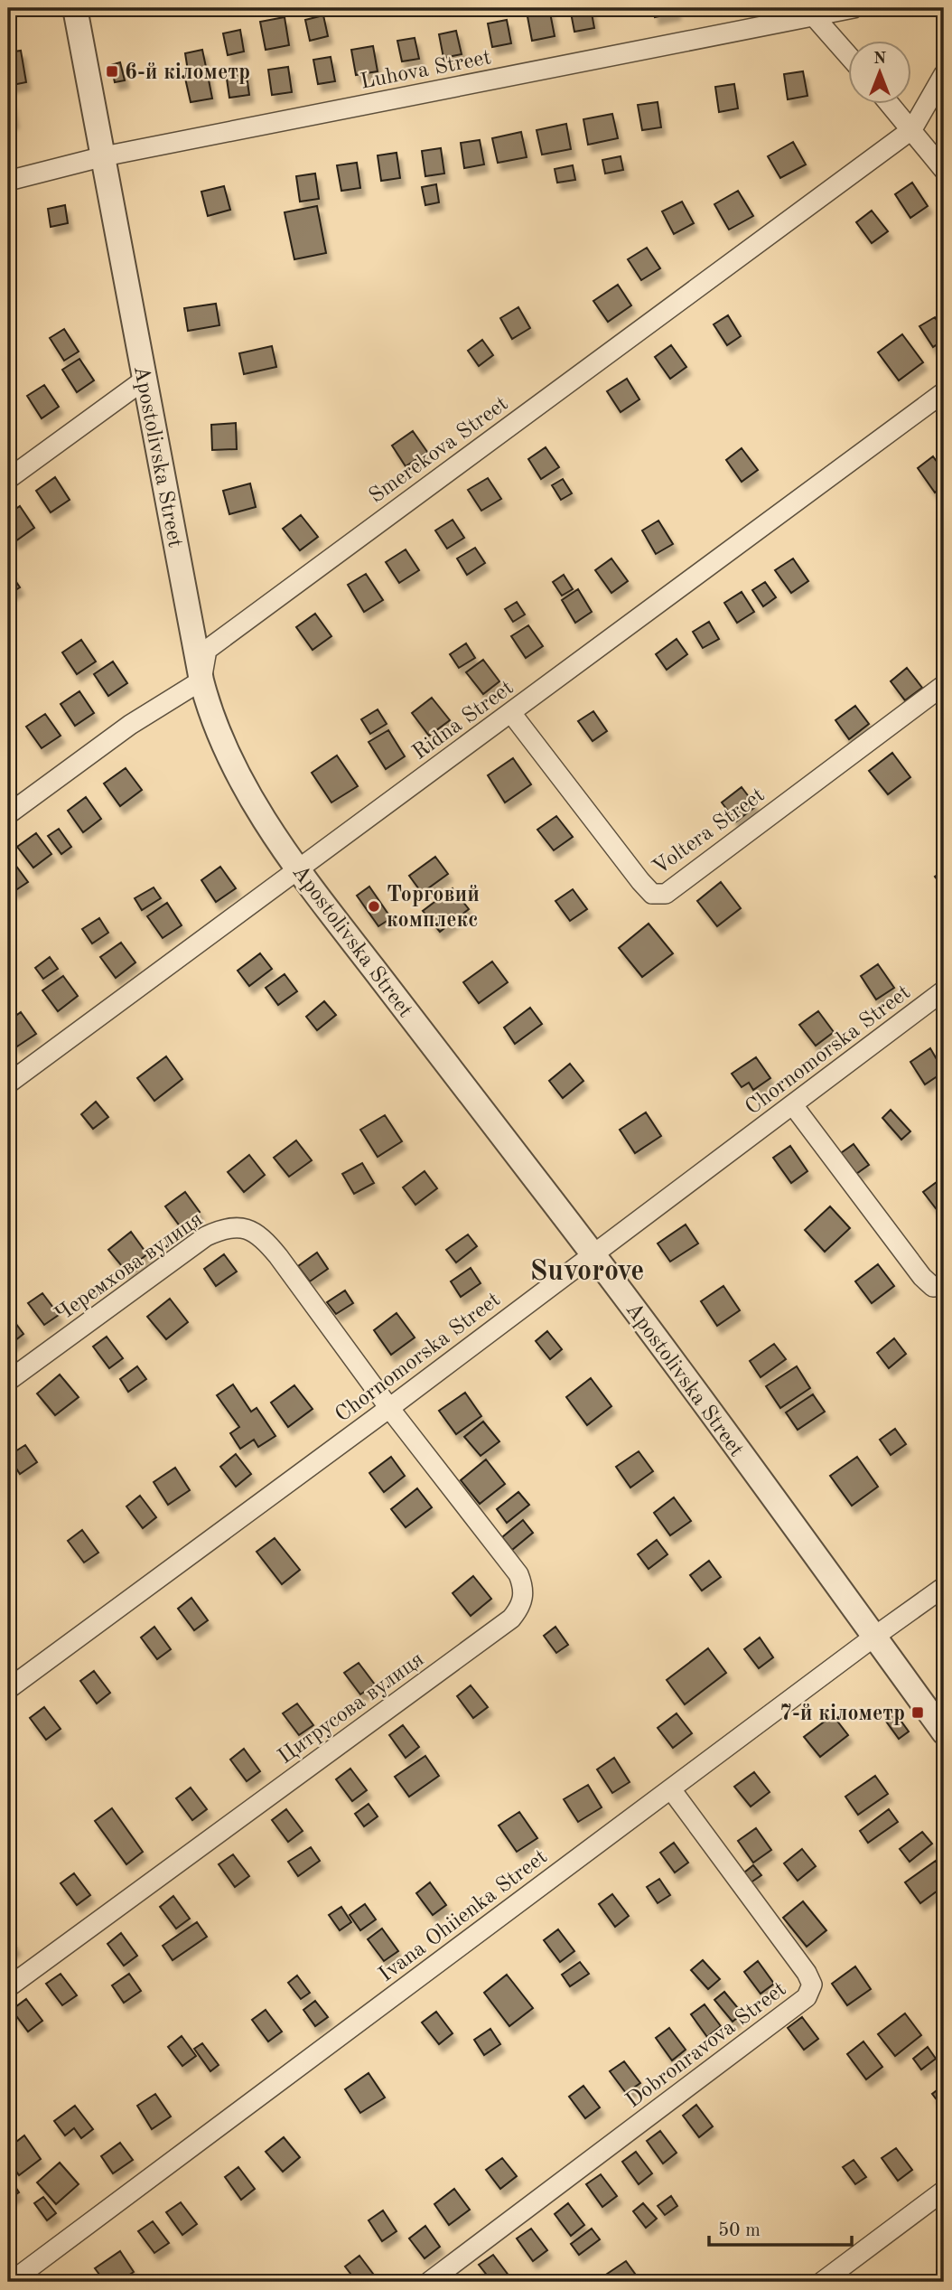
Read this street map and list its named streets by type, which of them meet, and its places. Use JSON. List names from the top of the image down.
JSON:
{
  "streets": {
    "street": [
      "Luhova Street",
      "Smerekova Street",
      "Apostolivska Street",
      "Ridna Street",
      "Voltera Street",
      "Chornomorska Street",
      "Черемхова вулиця",
      "Цитрусова вулиця",
      "Ivana Ohiienka Street",
      "Dobronravova Street"
    ]
  },
  "crossings": [
    ["Luhova Street", "Apostolivska Street"],
    ["Smerekova Street", "Apostolivska Street"],
    ["Apostolivska Street", "Ridna Street"],
    ["Apostolivska Street", "Chornomorska Street"],
    ["Apostolivska Street", "Ivana Ohiienka Street"],
    ["Ridna Street", "Voltera Street"],
    ["Chornomorska Street", "Черемхова вулиця"],
    ["Chornomorska Street", "Цитрусова вулиця"],
    ["Черемхова вулиця", "Цитрусова вулиця"],
    ["Ivana Ohiienka Street", "Dobronravova Street"]
  ],
  "districts": ["Suvorove"],
  "places": {
    "transit": ["6-й кілометр", "7-й кілометр"],
    "other": ["Торговий комплекс"]
  },
  "scale_bar": "50 m",
  "north": "top"
}
